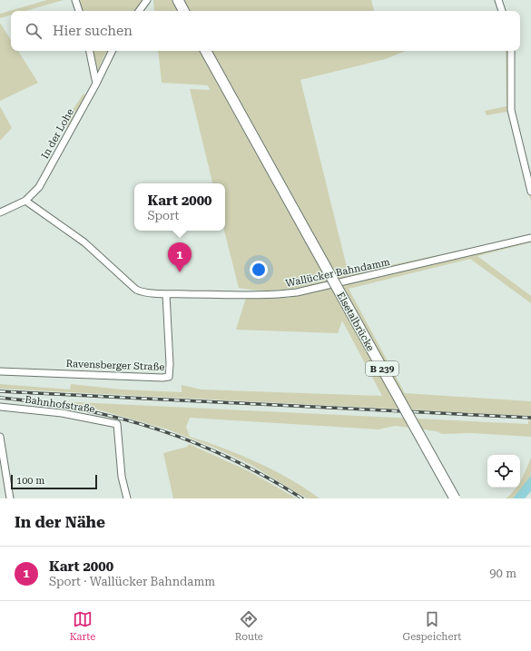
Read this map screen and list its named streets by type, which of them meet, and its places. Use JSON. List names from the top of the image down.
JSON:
{
  "streets": {
    "main road": ["Elsetalbrücke", "B 239"],
    "street": [
      "In der Lohe",
      "Wallücker Bahndamm",
      "Ravensberger Straße",
      "Bahnhofstraße"
    ]
  },
  "crossings": [
    ["In der Lohe", "Wallücker Bahndamm"],
    ["Wallücker Bahndamm", "Ravensberger Straße"]
  ],
  "scale_bar": "100 m",
  "page": {
    "search": "Hier suchen",
    "popup": ["Kart 2000", "Sport"],
    "pins": "1",
    "scale": "100 m",
    "heading": "In der Nähe",
    "list": [
      {
        "mark": "1",
        "name": "Kart 2000",
        "note": "Sport · Wallücker Bahndamm",
        "value": "90 m"
      }
    ],
    "nav": ["Karte", "Route", "Gespeichert"]
  }
}
